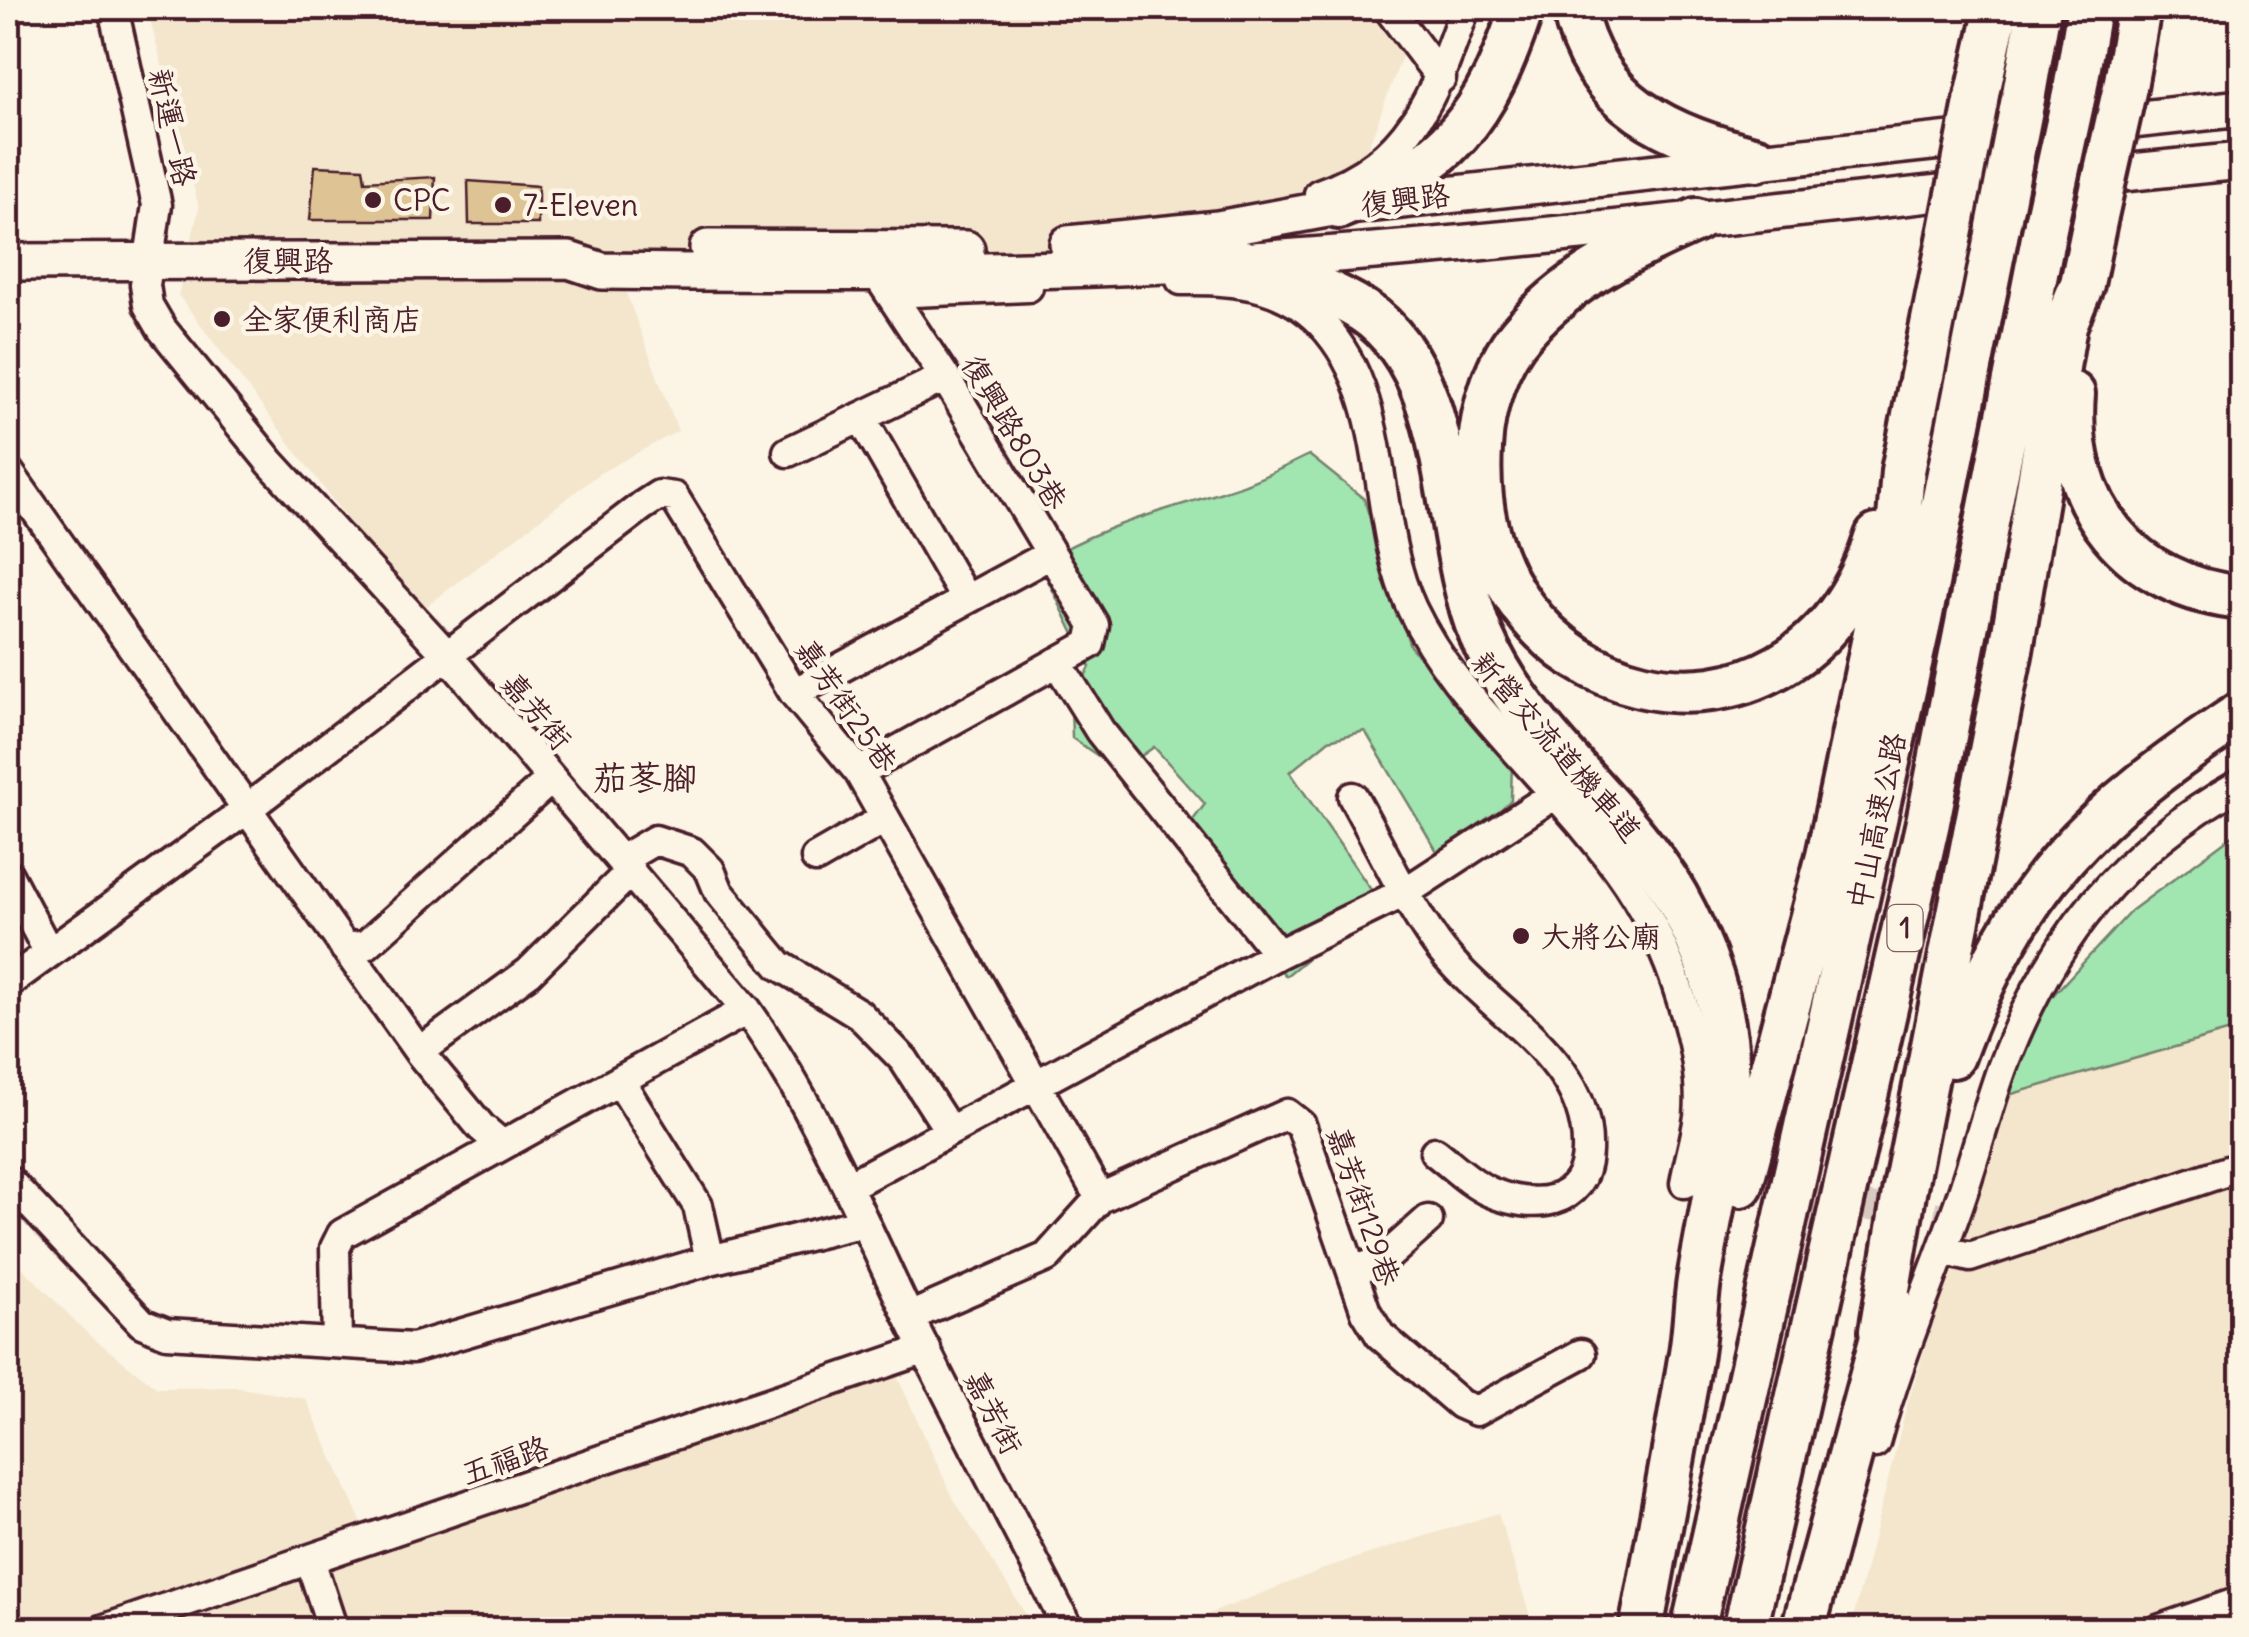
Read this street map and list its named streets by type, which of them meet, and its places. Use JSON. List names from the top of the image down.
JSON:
{
  "streets": {
    "highway": ["中山高速公路", "1"],
    "main road": ["復興路"],
    "street": [
      "新運一路",
      "復興路803巷",
      "嘉芳街25巷",
      "嘉芳街",
      "新營交流道機車道",
      "嘉芳街129巷",
      "五福路"
    ]
  },
  "crossings": [
    ["新運一路", "復興路"],
    ["新運一路", "嘉芳街"],
    ["復興路", "復興路803巷"],
    ["復興路", "嘉芳街"],
    ["復興路", "新營交流道機車道"],
    ["復興路803巷", "新營交流道機車道"],
    ["嘉芳街25巷", "嘉芳街"],
    ["嘉芳街25巷", "嘉芳街129巷"],
    ["嘉芳街", "嘉芳街129巷"],
    ["嘉芳街", "五福路"]
  ],
  "districts": ["茄苳腳"],
  "places": [
    "CPC",
    "7-Eleven",
    "全家便利商店",
    "大將公廟"
  ]
}
